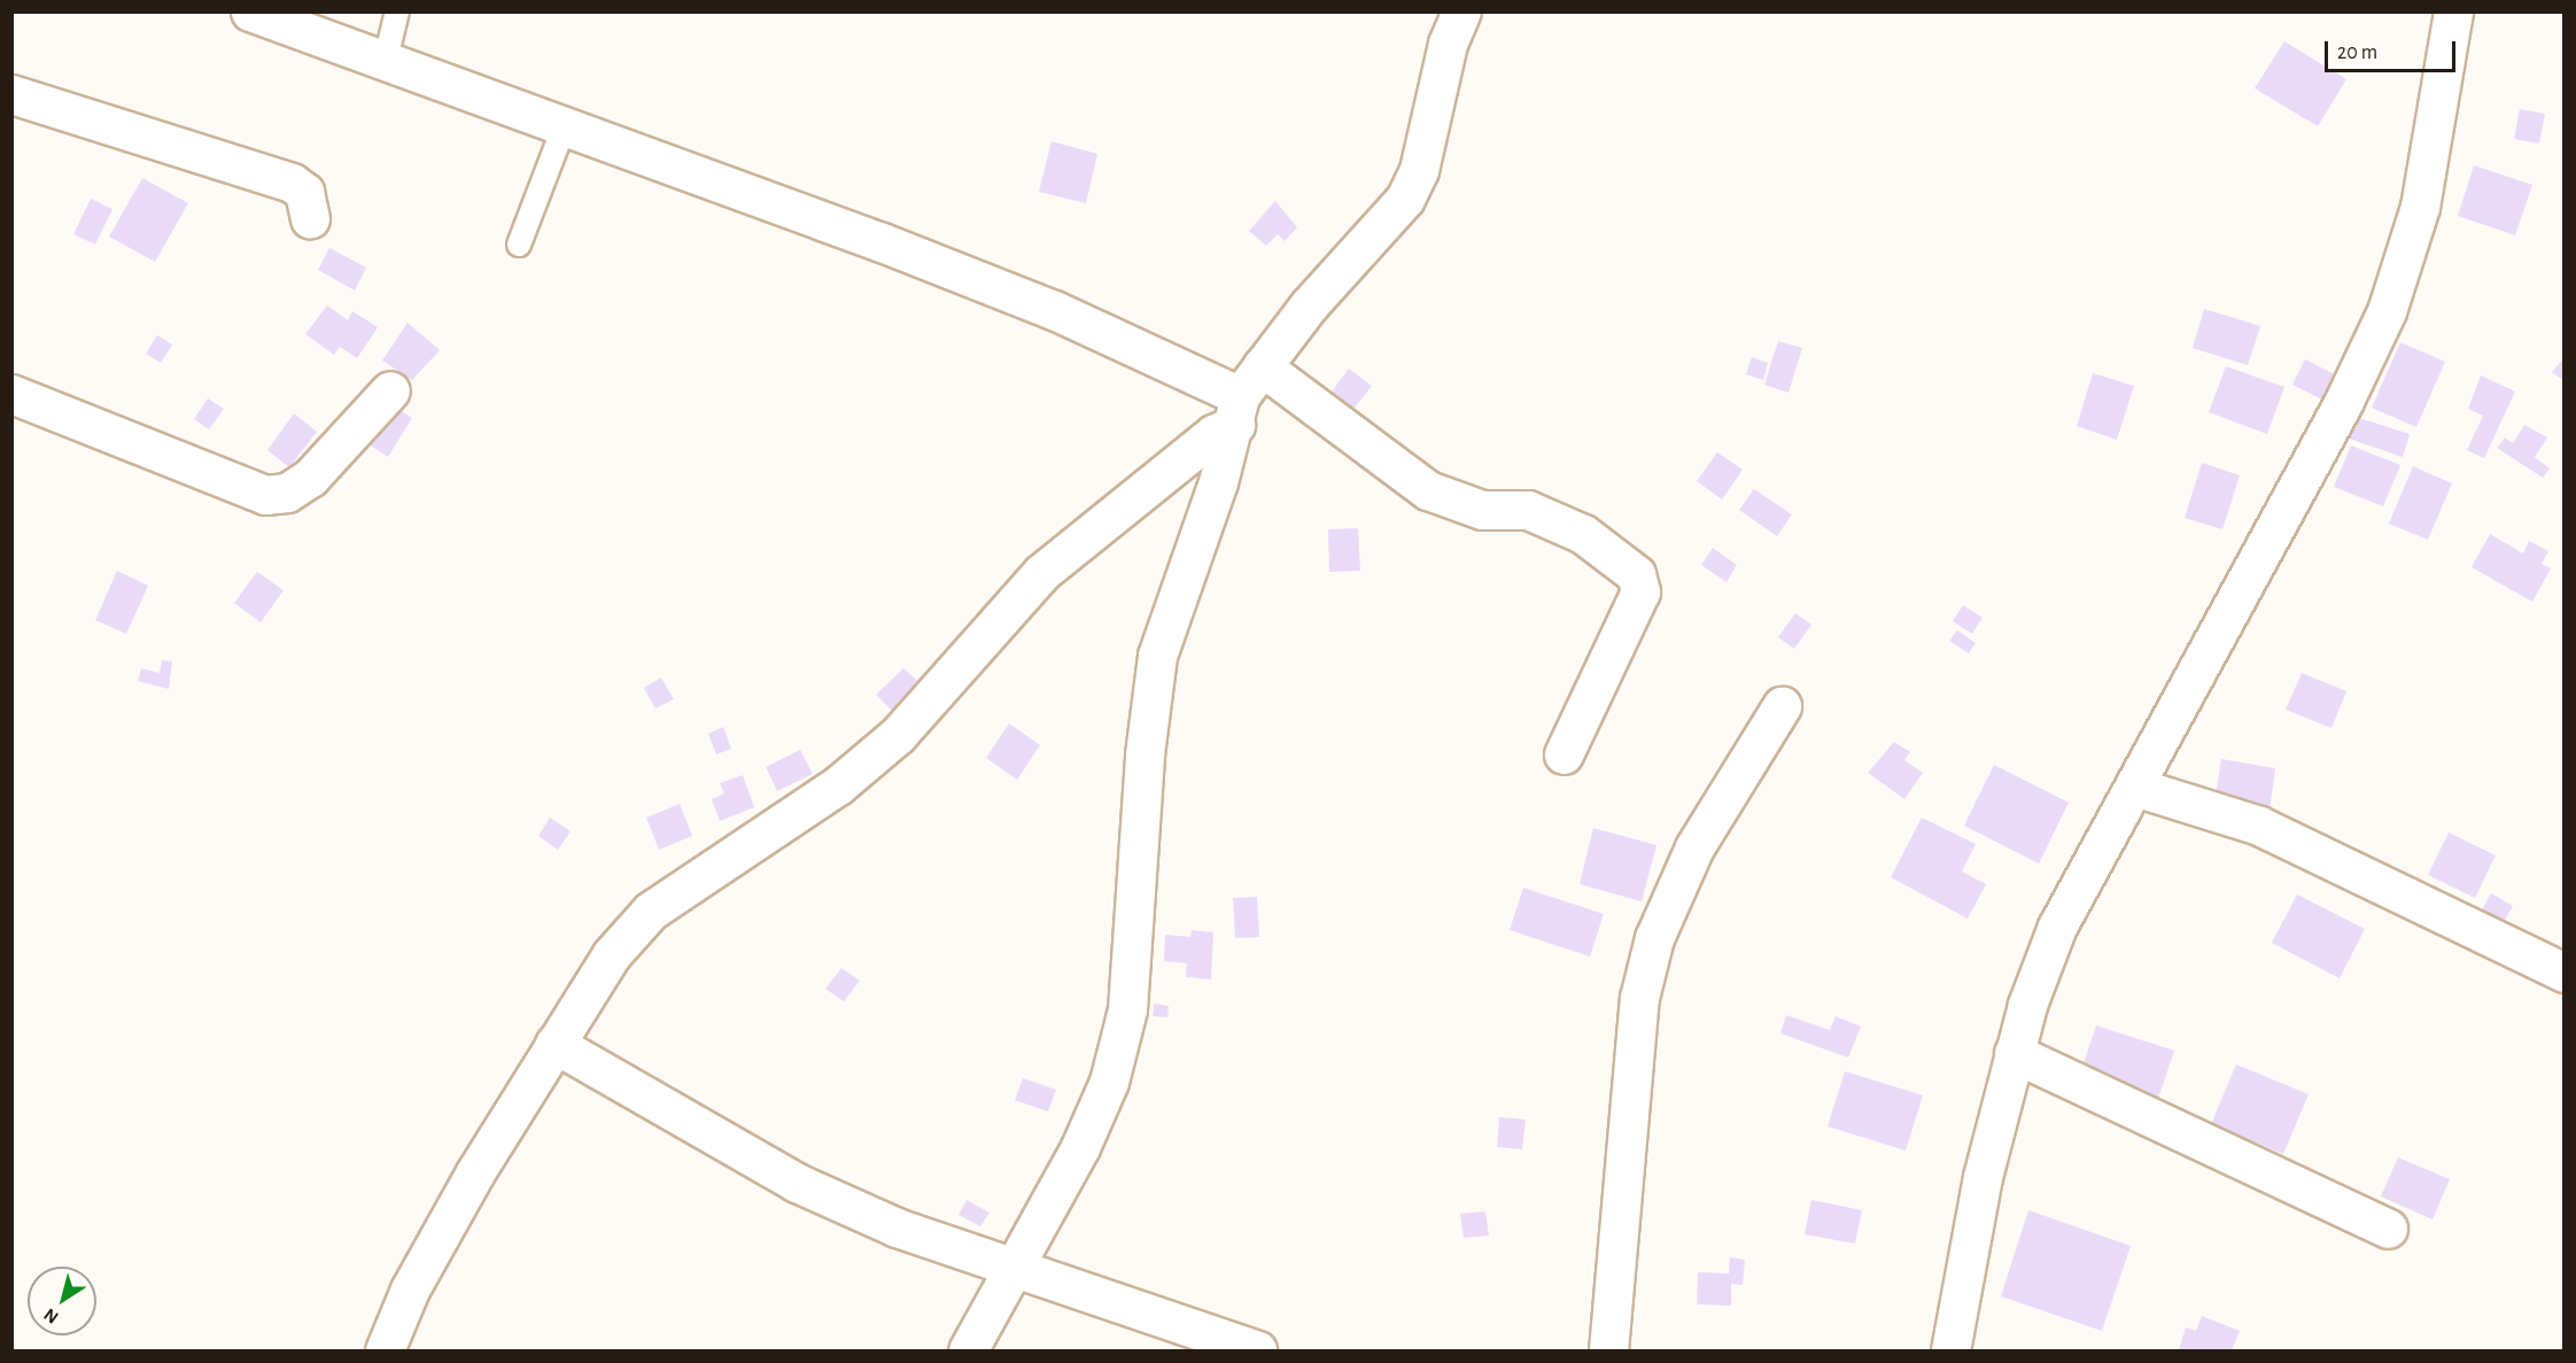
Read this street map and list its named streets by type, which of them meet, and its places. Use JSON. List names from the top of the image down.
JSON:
{
  "scale_bar": "20 m",
  "north": "bottom left"
}
